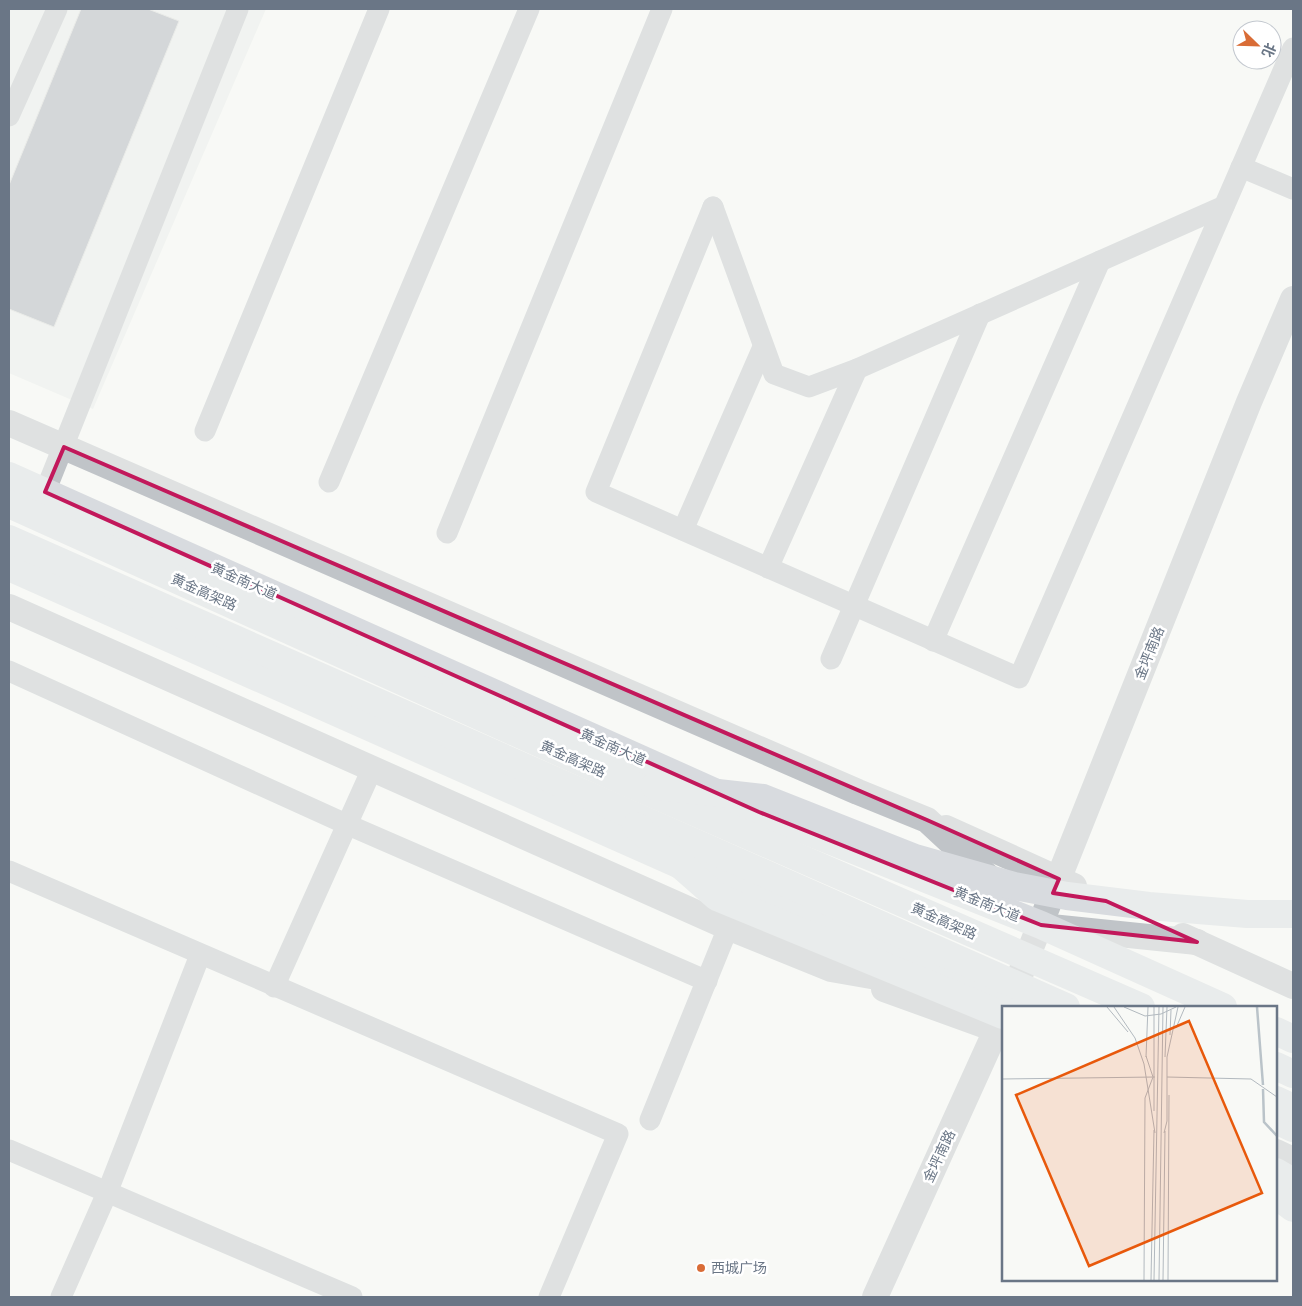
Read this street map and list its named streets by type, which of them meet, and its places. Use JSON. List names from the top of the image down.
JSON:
{
  "streets": {
    "main road": ["黄金南大道", "黄金高架路"],
    "street": ["金坪南路"]
  },
  "crossings": [
    ["黄金南大道", "金坪南路"]
  ],
  "places": ["西城广场"],
  "north": "bottom right"
}
